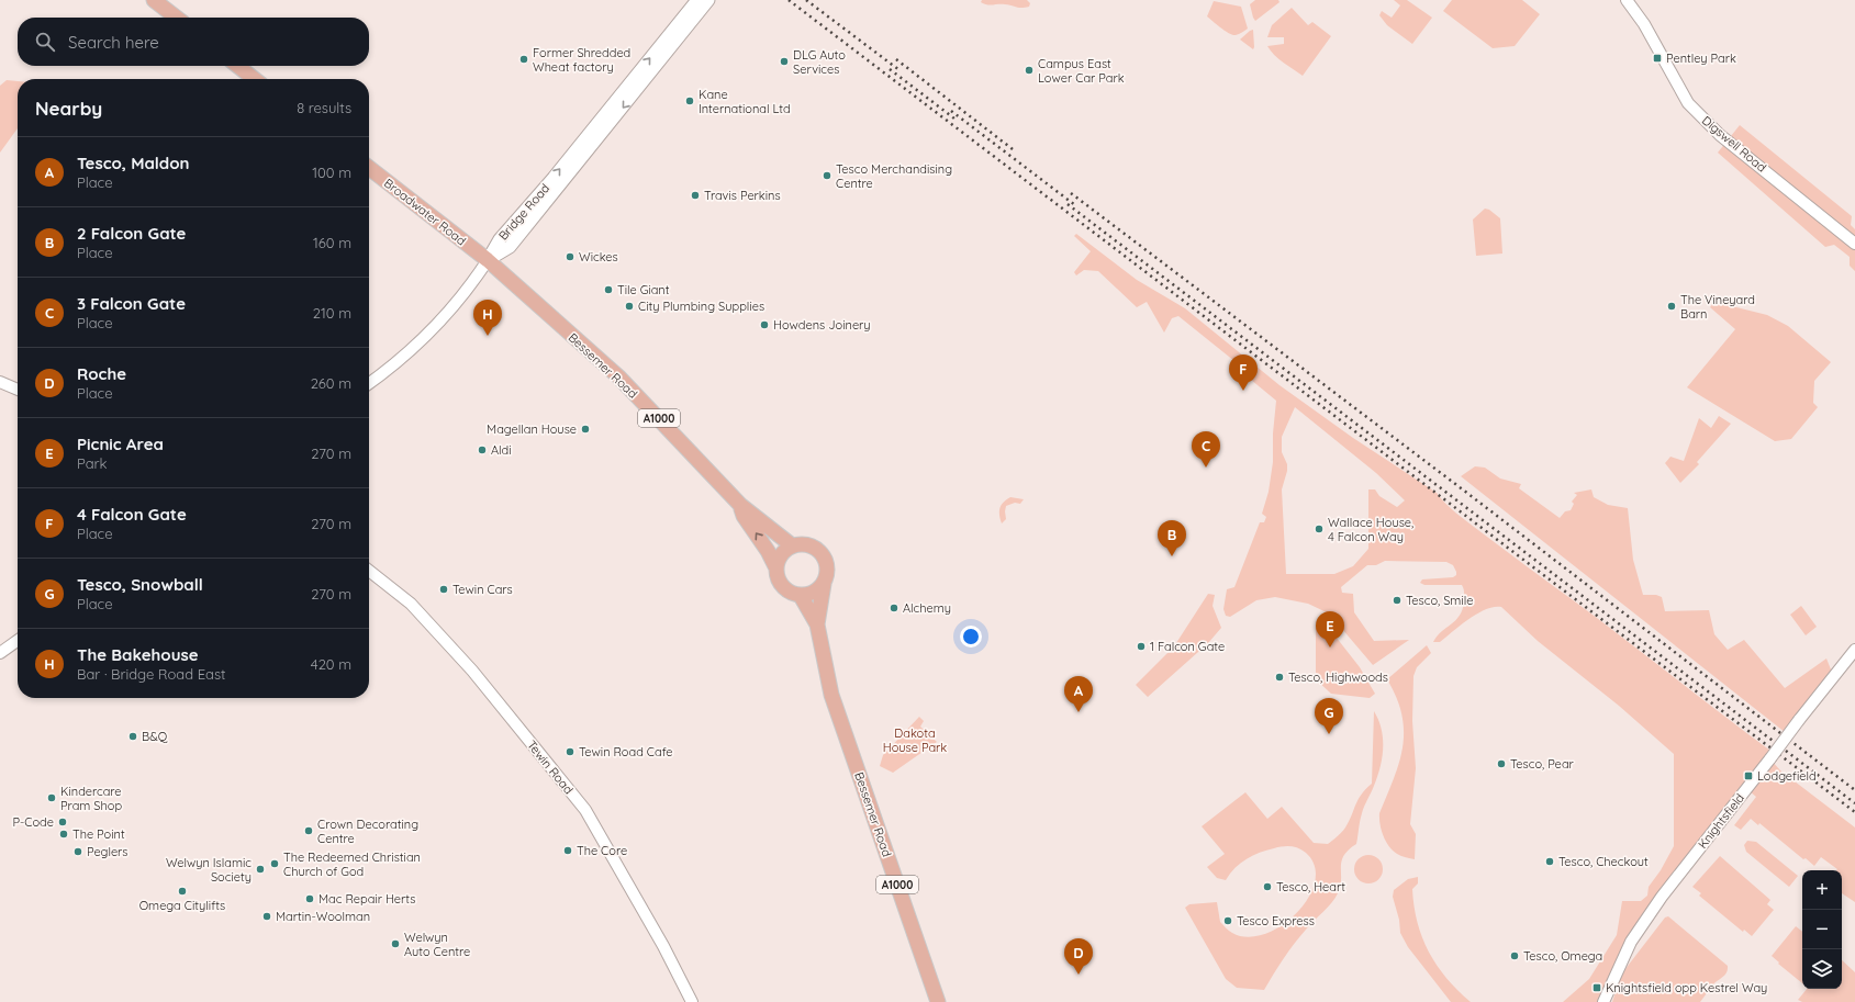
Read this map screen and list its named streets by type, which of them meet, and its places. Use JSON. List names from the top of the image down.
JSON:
{
  "streets": {
    "main road": [
      "Broadwater Road",
      "Bridge Road",
      "Bessemer Road",
      "A1000"
    ],
    "street": ["Digswell Road", "Tewin Road", "Knightsfield"]
  },
  "crossings": [
    ["Broadwater Road", "Bridge Road"],
    ["Broadwater Road", "Bessemer Road"],
    ["Bridge Road", "Bessemer Road"],
    ["Bessemer Road", "A1000"]
  ],
  "parks": ["Dakota House Park"],
  "places": {
    "transit": ["Pentley Park", "Lodgefield", "Knightsfield opp Kestrel Way"],
    "other": [
      "Former Shredded Wheat factory",
      "DLG Auto Services",
      "Campus East Lower Car Park",
      "Kane International Ltd",
      "Tesco Merchandising Centre",
      "Travis Perkins",
      "Wickes",
      "Tile Giant",
      "City Plumbing Supplies",
      "The Vineyard Barn",
      "Howdens Joinery",
      "Magellan House",
      "Aldi",
      "Wallace House, 4 Falcon Way",
      "Tewin Cars",
      "Tesco, Smile",
      "Alchemy",
      "1 Falcon Gate",
      "Tesco, Highwoods",
      "B&Q",
      "Tewin Road Cafe",
      "Tesco, Pear",
      "Kindercare Pram Shop",
      "P-Code",
      "Crown Decorating Centre",
      "The Point",
      "The Core",
      "Peglers",
      "Tesco, Checkout",
      "The Redeemed Christian Church of God",
      "Welwyn Islamic Society",
      "Tesco, Heart",
      "Omega Citylifts",
      "Mac Repair Herts",
      "Martin-Woolman",
      "Tesco Express",
      "Welwyn Auto Centre",
      "Tesco, Omega"
    ]
  },
  "page": {
    "search": "Search here",
    "heading": ["Nearby", "8 results"],
    "list": [
      {
        "mark": "A",
        "name": "Tesco, Maldon",
        "note": "Place",
        "value": "100 m"
      },
      {
        "mark": "B",
        "name": "2 Falcon Gate",
        "note": "Place",
        "value": "160 m"
      },
      {
        "mark": "C",
        "name": "3 Falcon Gate",
        "note": "Place",
        "value": "210 m"
      },
      {
        "mark": "D",
        "name": "Roche",
        "note": "Place",
        "value": "260 m"
      },
      {
        "mark": "E",
        "name": "Picnic Area",
        "note": "Park",
        "value": "270 m"
      },
      {
        "mark": "F",
        "name": "4 Falcon Gate",
        "note": "Place",
        "value": "270 m"
      },
      {
        "mark": "G",
        "name": "Tesco, Snowball",
        "note": "Place",
        "value": "270 m"
      },
      {
        "mark": "H",
        "name": "The Bakehouse",
        "note": "Bar · Bridge Road East",
        "value": "420 m"
      }
    ],
    "pins": [
      "H",
      "F",
      "C",
      "B",
      "E",
      "A",
      "G",
      "D"
    ],
    "map_buttons": ["+", "−"]
  }
}
